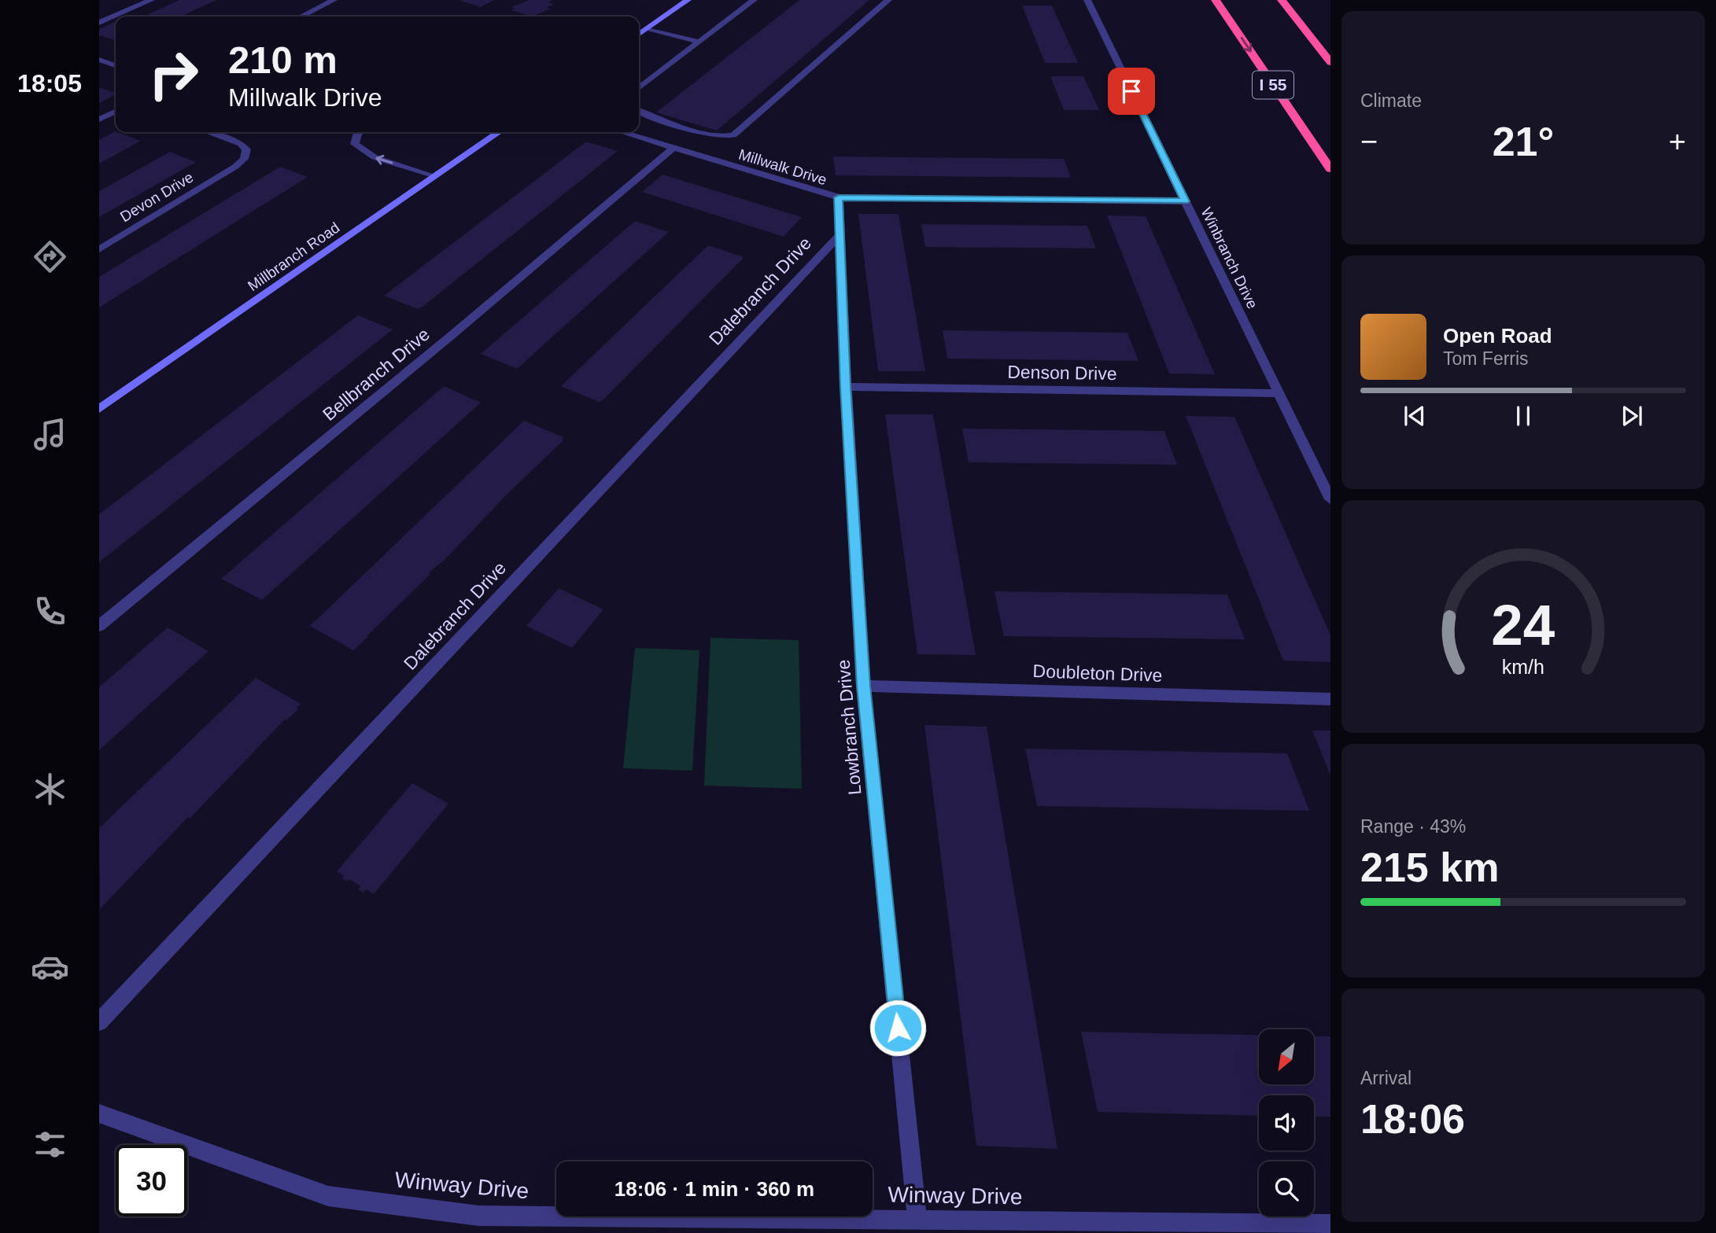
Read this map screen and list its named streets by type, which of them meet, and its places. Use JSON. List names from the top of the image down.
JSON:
{
  "streets": {
    "highway": ["I 55"],
    "main road": ["Millbranch Road"],
    "street": [
      "Millwalk Drive",
      "Devon Drive",
      "Winbranch Drive",
      "Dalebranch Drive",
      "Denson Drive",
      "Bellbranch Drive",
      "Doubleton Drive",
      "Lowbranch Drive",
      "Winway Drive"
    ]
  },
  "crossings": [
    ["Millwalk Drive", "Winbranch Drive"],
    ["Millwalk Drive", "Bellbranch Drive"],
    ["Millwalk Drive", "Lowbranch Drive"],
    ["Winbranch Drive", "Denson Drive"],
    ["Dalebranch Drive", "Lowbranch Drive"],
    ["Denson Drive", "Lowbranch Drive"],
    ["Doubleton Drive", "Lowbranch Drive"],
    ["Lowbranch Drive", "Winway Drive"]
  ],
  "north": "bottom left",
  "page": {
    "tabs": "18:05",
    "tile": [
      "Climate",
      ["Range · 43%", "215 km"],
      ["Arrival", "18:06"]
    ],
    "turn": ["210 m", "Millwalk Drive"],
    "heat": ["−", "21°", "+"],
    "song": ["Open Road", "Tom Ferris"],
    "limit": "30",
    "trip": "18:06 · 1 min · 360 m",
    "gauge": ["24", "km/h"]
  }
}
